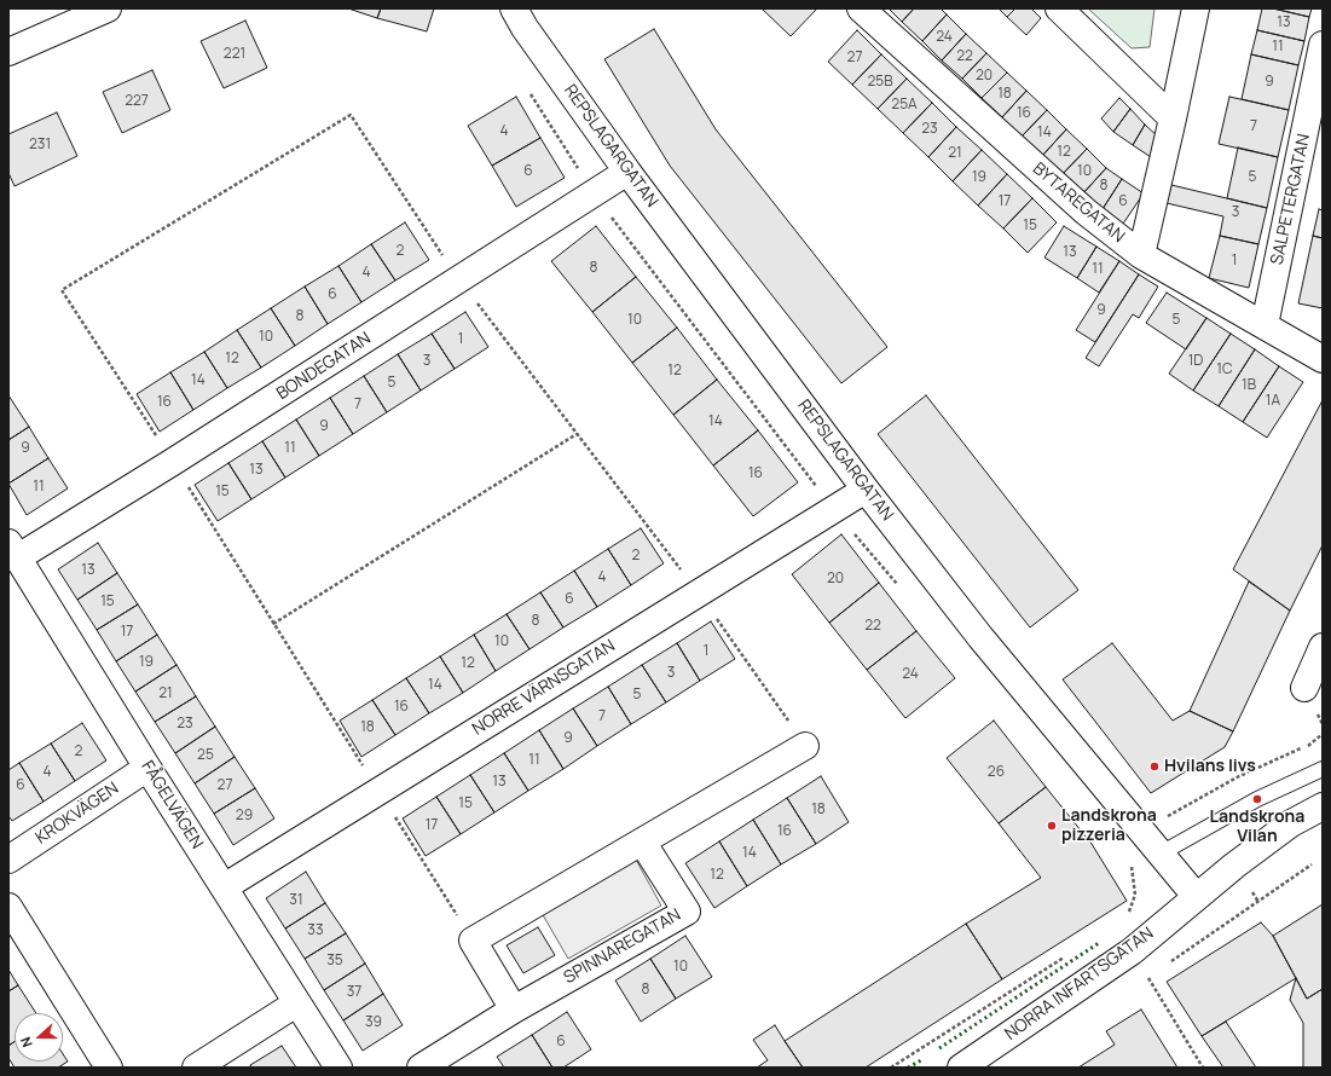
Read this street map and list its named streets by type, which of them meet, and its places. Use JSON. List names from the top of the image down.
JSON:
{
  "streets": {
    "street": [
      "REPSLAGARGATAN",
      "SALPETERGATAN",
      "BYTAREGATAN",
      "BONDEGATAN",
      "NORRE VÄRNSGATAN",
      "FÅGELVÄGEN",
      "KROKVÄGEN",
      "SPINNAREGATAN",
      "NORRA INFARTSGATAN"
    ]
  },
  "crossings": [
    ["REPSLAGARGATAN", "BONDEGATAN"],
    ["REPSLAGARGATAN", "NORRE VÄRNSGATAN"],
    ["REPSLAGARGATAN", "NORRA INFARTSGATAN"],
    ["SALPETERGATAN", "BYTAREGATAN"],
    ["BONDEGATAN", "FÅGELVÄGEN"],
    ["NORRE VÄRNSGATAN", "FÅGELVÄGEN"],
    ["FÅGELVÄGEN", "KROKVÄGEN"]
  ],
  "places": ["Hvilans livs", "Landskrona Vilan", "Landskrona pizzeria"],
  "house_numbers": [
    "13",
    "24",
    "11",
    "221",
    "22",
    "27",
    "20",
    "25B",
    "9",
    "18",
    "227",
    "25A",
    "16",
    "7",
    "23",
    "4",
    "14",
    "231",
    "12",
    "21",
    "6",
    "10",
    "19",
    "5",
    "8",
    "17",
    "6",
    "3",
    "15",
    "2",
    "13",
    "1",
    "8",
    "11",
    "4",
    "6",
    "9",
    "8",
    "10",
    "5",
    "10",
    "1",
    "12",
    "3",
    "1D",
    "1C",
    "12",
    "14",
    "5",
    "1B",
    "1A",
    "16",
    "7",
    "14",
    "9",
    "9",
    "11",
    "13",
    "16",
    "11",
    "15",
    "2",
    "13",
    "4",
    "20",
    "6",
    "15",
    "8",
    "22",
    "17",
    "10",
    "1",
    "19",
    "12",
    "3",
    "24",
    "14",
    "21",
    "5",
    "16",
    "7",
    "23",
    "18",
    "9",
    "2",
    "25",
    "11",
    "4",
    "26",
    "13",
    "6",
    "27",
    "15",
    "18",
    "29",
    "17",
    "16",
    "14",
    "12",
    "31",
    "33",
    "35",
    "10",
    "8",
    "37",
    "39",
    "6"
  ],
  "north": "left"
}
